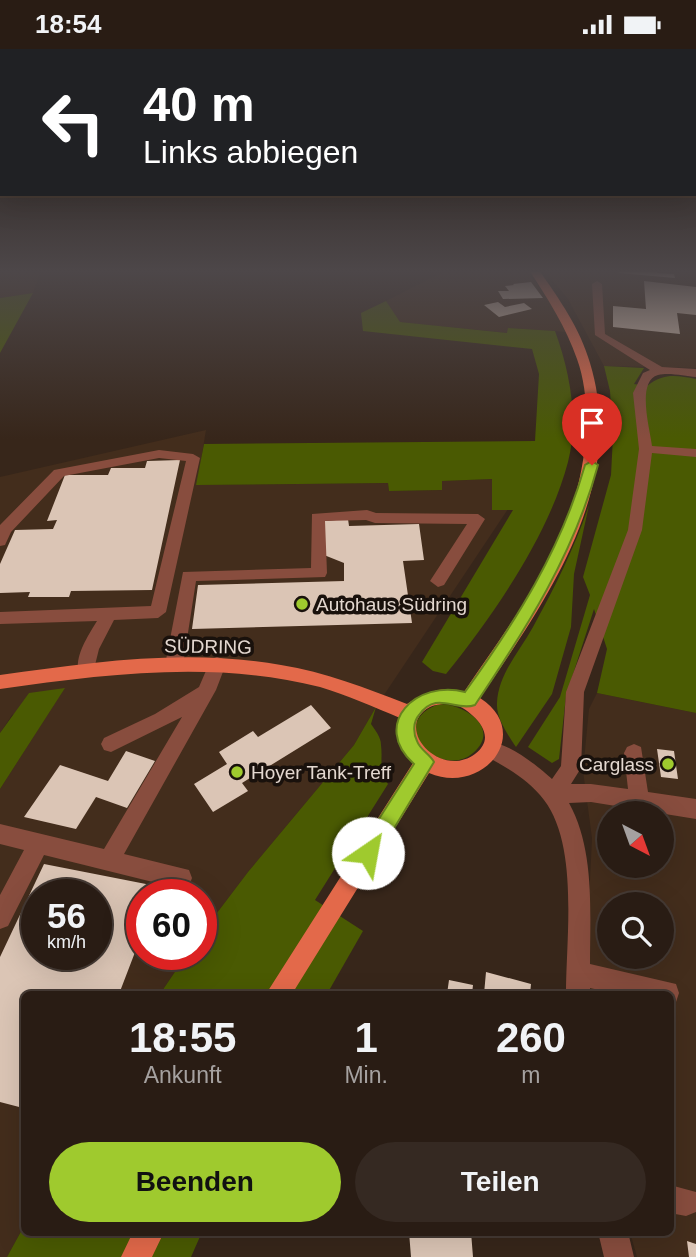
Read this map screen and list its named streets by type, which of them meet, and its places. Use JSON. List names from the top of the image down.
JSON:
{
  "streets": {
    "main road": ["SÜDRING"]
  },
  "places": ["Autohaus Südring", "Carglass", "Hoyer Tank-Treff"],
  "north": "bottom right",
  "page": {
    "status": "18:54",
    "turn": ["40 m", "Links abbiegen"],
    "speed": "56 km/h",
    "limit": "60",
    "eta": [
      "18:55",
      "Ankunft",
      "1",
      "Min.",
      "260",
      "m"
    ],
    "buttons": ["Beenden", "Teilen"]
  }
}
